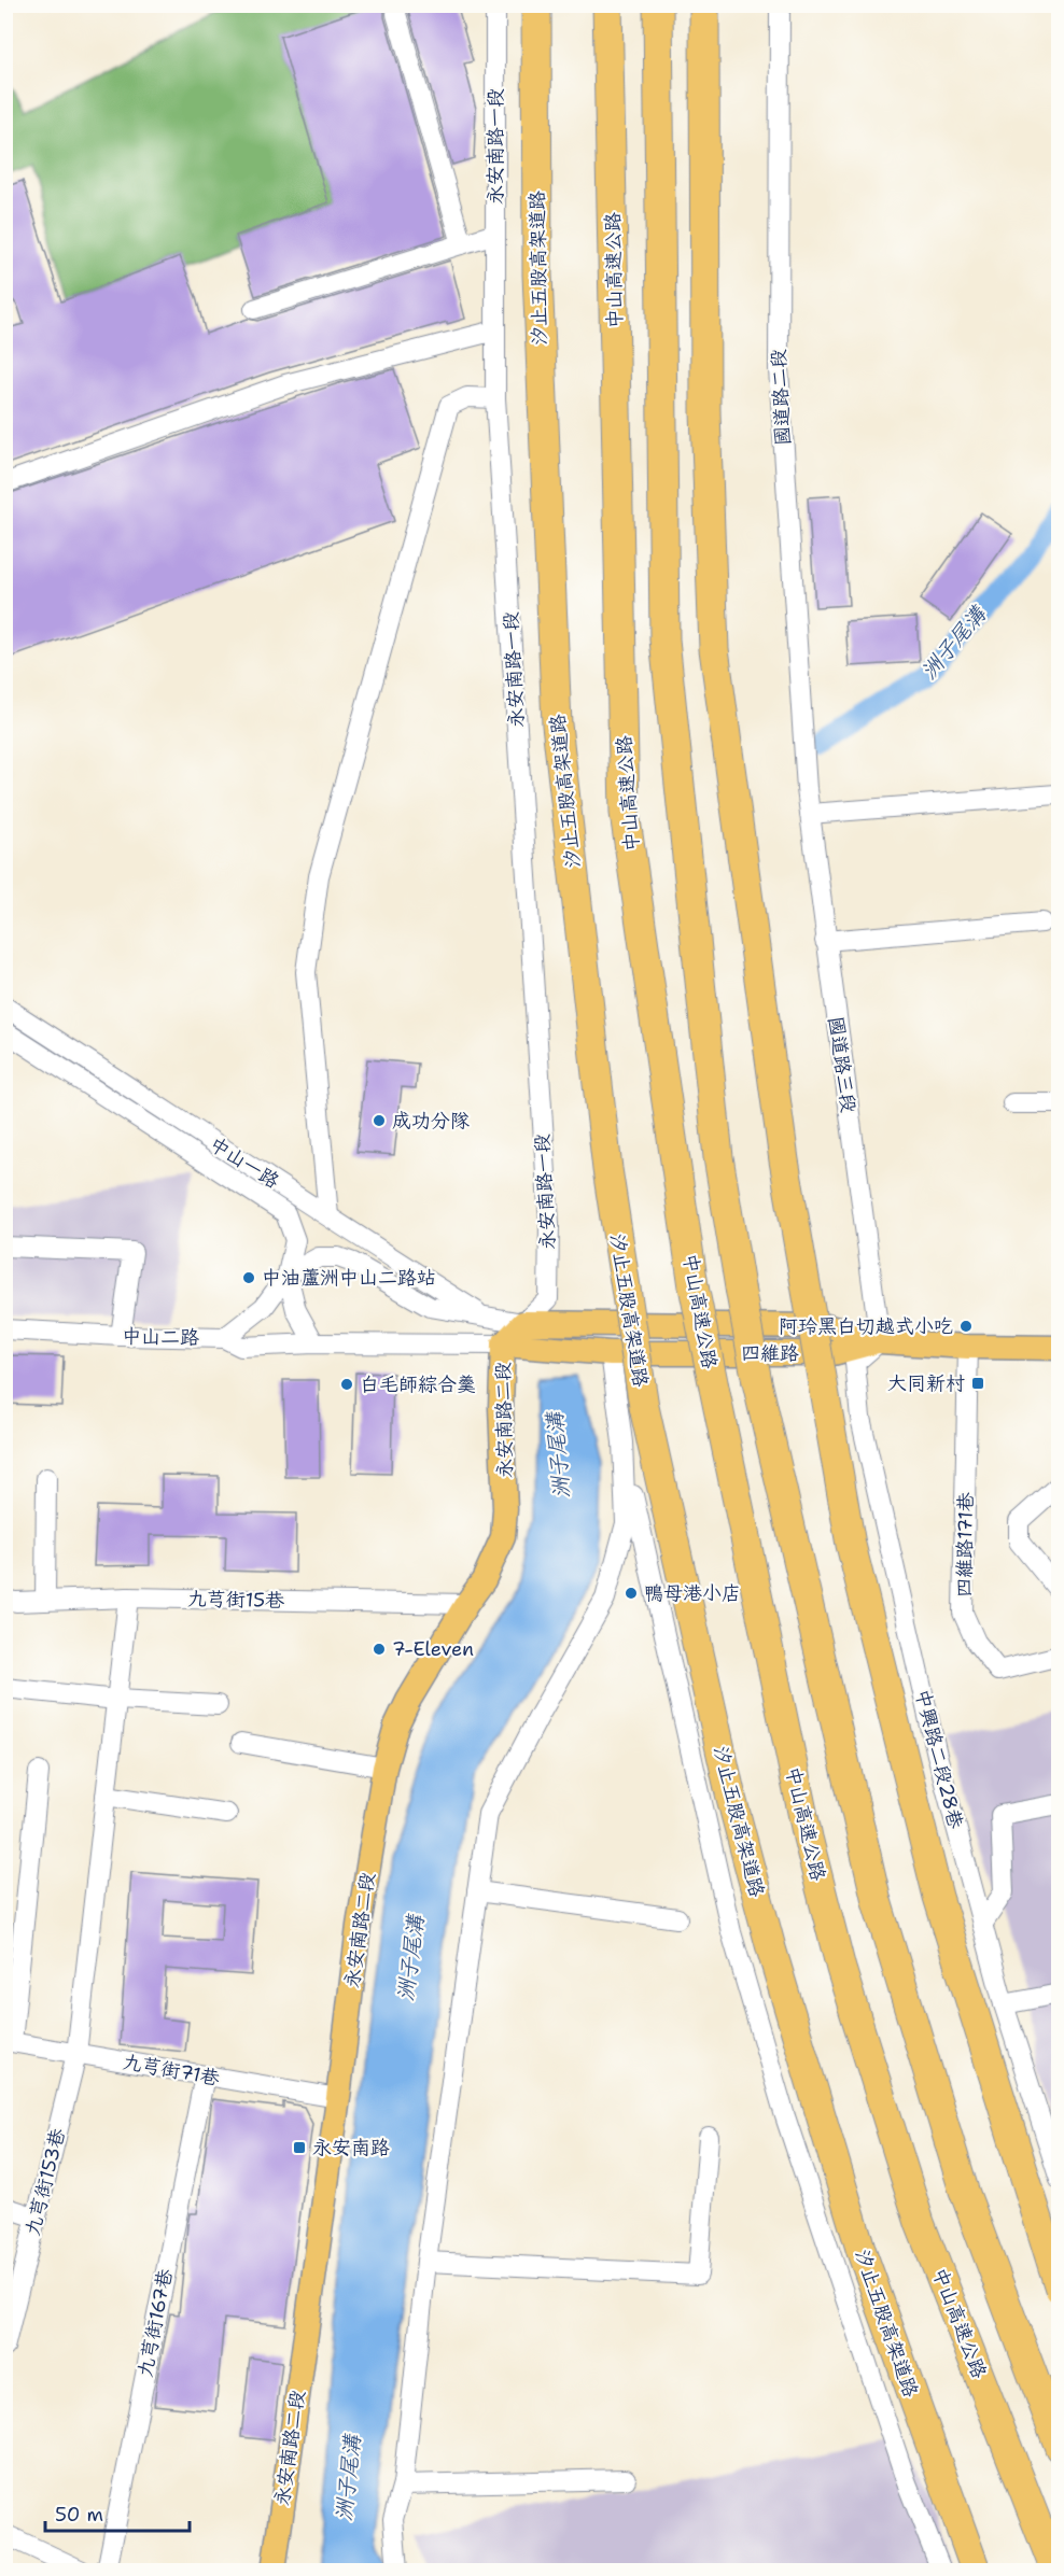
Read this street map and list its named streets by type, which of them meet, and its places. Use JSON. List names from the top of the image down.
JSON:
{
  "streets": {
    "highway": ["汐止五股高架道路", "中山高速公路"],
    "main road": ["四維路", "永安南路二段"],
    "street": [
      "永安南路一段",
      "國道路二段",
      "國道路三段",
      "中山一路",
      "中山二路",
      "四維路171巷",
      "九芎街15巷",
      "中興路二段28巷",
      "九芎街71巷",
      "九芎街153巷",
      "九芎街167巷"
    ]
  },
  "crossings": [
    ["永安南路一段", "中山一路"],
    ["永安南路一段", "四維路"],
    ["永安南路一段", "永安南路二段"],
    ["國道路二段", "國道路三段"],
    ["國道路三段", "四維路"],
    ["國道路三段", "中興路二段28巷"],
    ["中山一路", "中山二路"],
    ["中山一路", "四維路"],
    ["中山一路", "永安南路二段"],
    ["中山二路", "四維路"],
    ["中山二路", "永安南路二段"],
    ["四維路", "永安南路二段"],
    ["四維路", "四維路171巷"],
    ["四維路", "中興路二段28巷"],
    ["永安南路二段", "九芎街15巷"],
    ["永安南路二段", "九芎街71巷"],
    ["九芎街15巷", "九芎街153巷"],
    ["九芎街71巷", "九芎街153巷"],
    ["九芎街71巷", "九芎街167巷"]
  ],
  "water": ["洲子尾溝"],
  "places": {
    "other": [
      "成功分隊",
      "中油蘆洲中山二路站",
      "阿玲黑白切越式小吃",
      "白毛師綜合羹",
      "鴨母港小店",
      "7-Eleven"
    ],
    "transit": ["大同新村", "永安南路"]
  },
  "scale_bar": "50 m"
}
